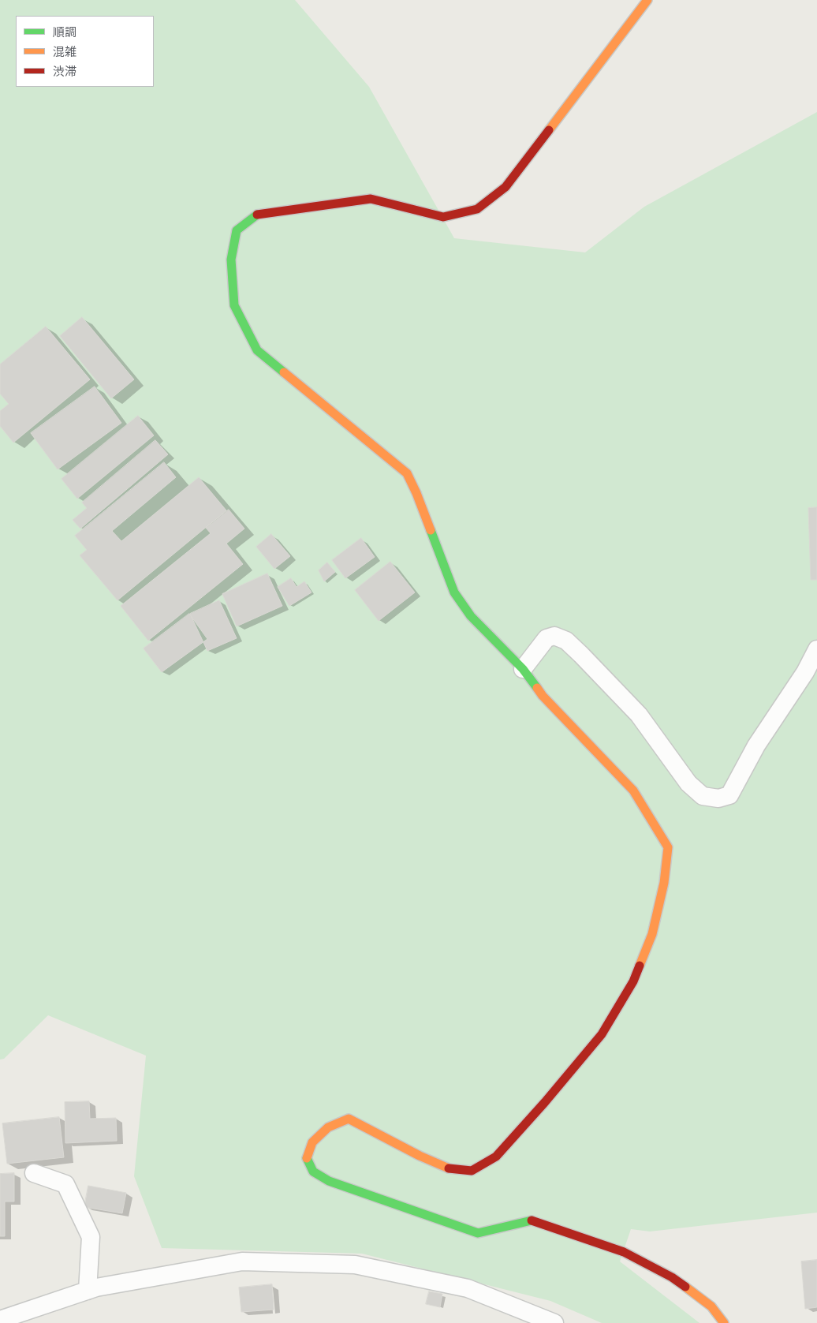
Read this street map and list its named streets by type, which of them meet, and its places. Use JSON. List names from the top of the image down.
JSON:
{
  "legend": ["順調", "混雑", "渋滞"]
}
